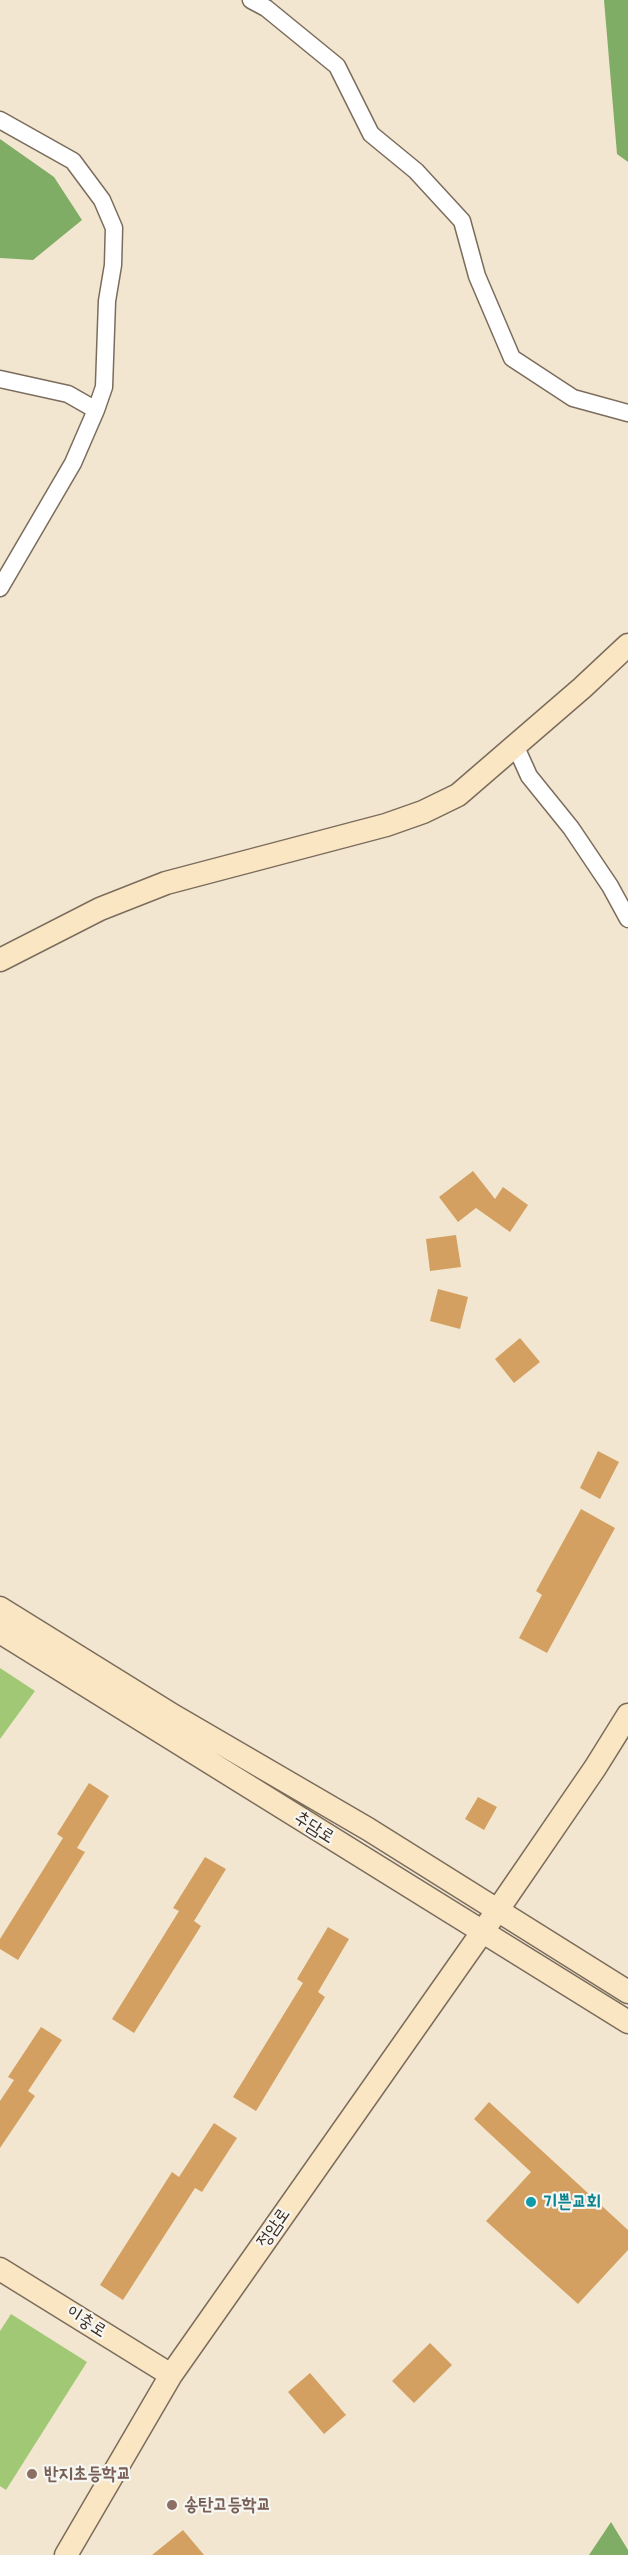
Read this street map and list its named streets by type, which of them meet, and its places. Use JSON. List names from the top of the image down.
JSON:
{
  "streets": {
    "street": ["추담로", "정암로", "이충로"]
  },
  "crossings": [
    ["추담로", "정암로"],
    ["정암로", "이충로"]
  ],
  "places": ["기쁜교회", "반지초등학교", "송탄고등학교"]
}
